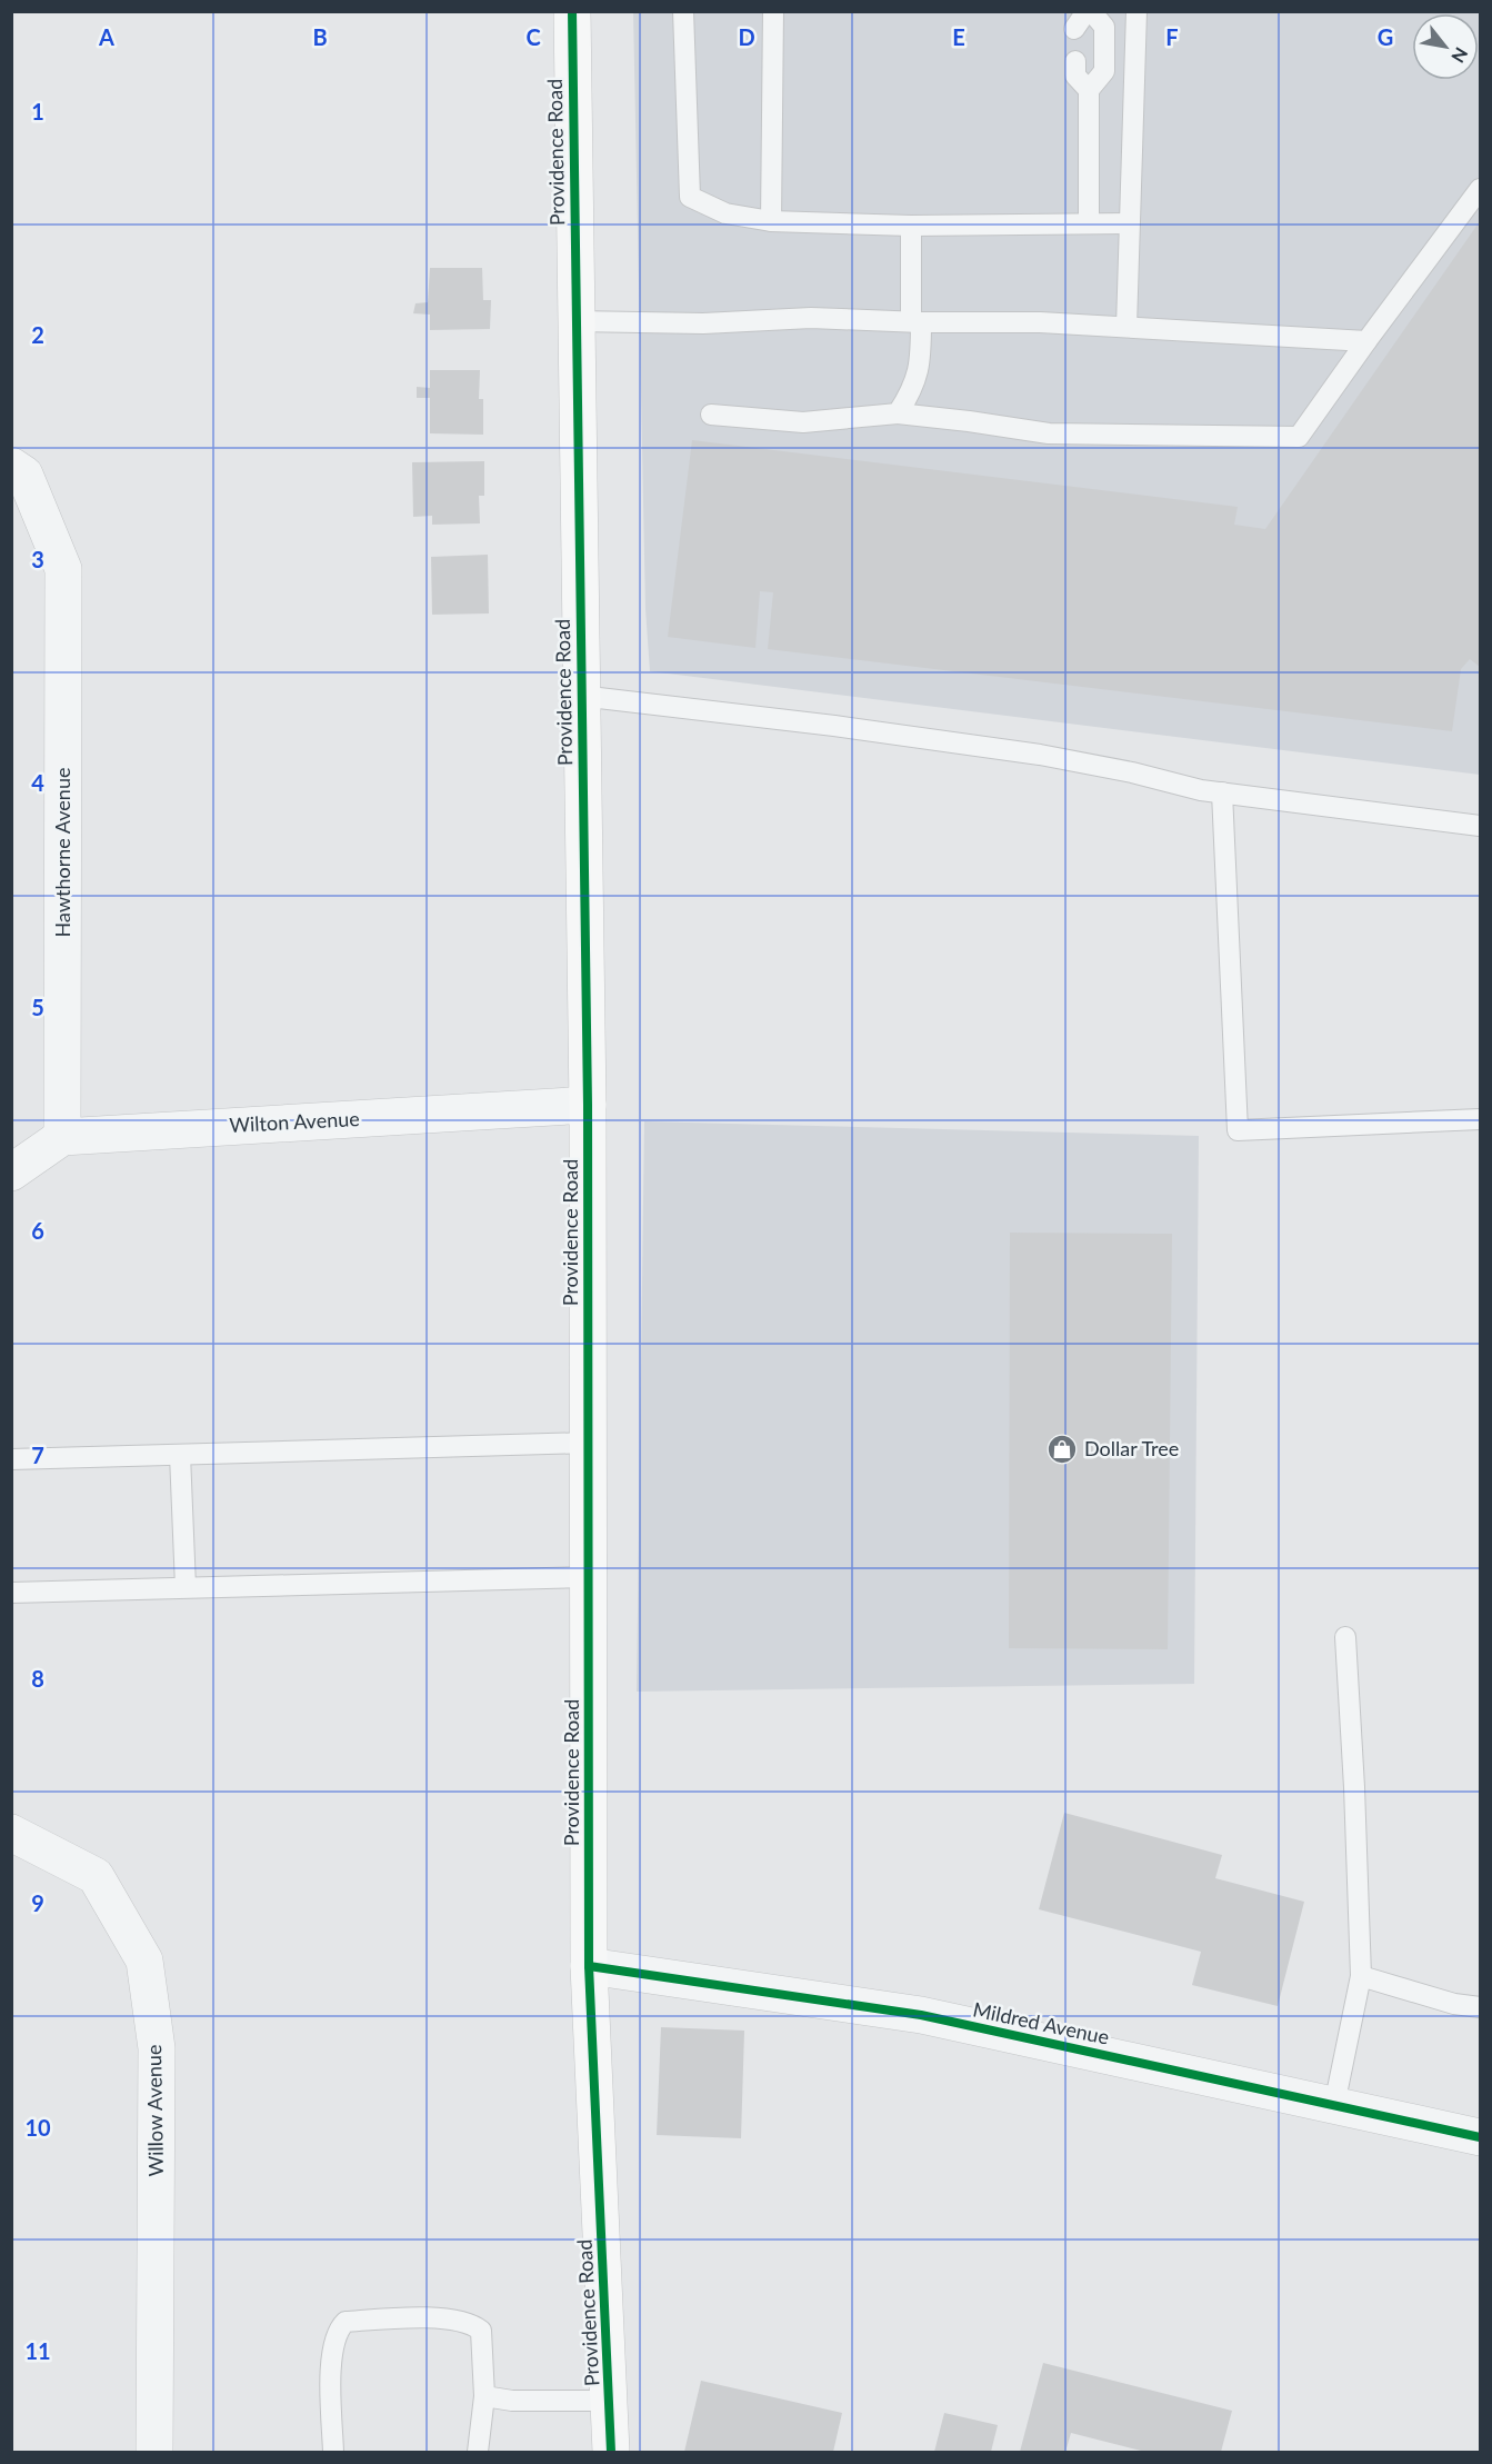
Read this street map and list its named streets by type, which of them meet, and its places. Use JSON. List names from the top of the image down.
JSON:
{
  "streets": {
    "street": [
      "Providence Road",
      "Hawthorne Avenue",
      "Wilton Avenue",
      "Mildred Avenue",
      "Willow Avenue"
    ]
  },
  "crossings": [
    ["Providence Road", "Wilton Avenue"],
    ["Providence Road", "Mildred Avenue"],
    ["Hawthorne Avenue", "Wilton Avenue"]
  ],
  "places": {
    "shop": ["Dollar Tree"]
  },
  "north": "bottom right",
  "grid": {
    "columns": [
      "A",
      "B",
      "C",
      "D",
      "E",
      "F",
      "G"
    ],
    "rows": [
      "1",
      "2",
      "3",
      "4",
      "5",
      "6",
      "7",
      "8",
      "9",
      "10",
      "11"
    ]
  }
}
